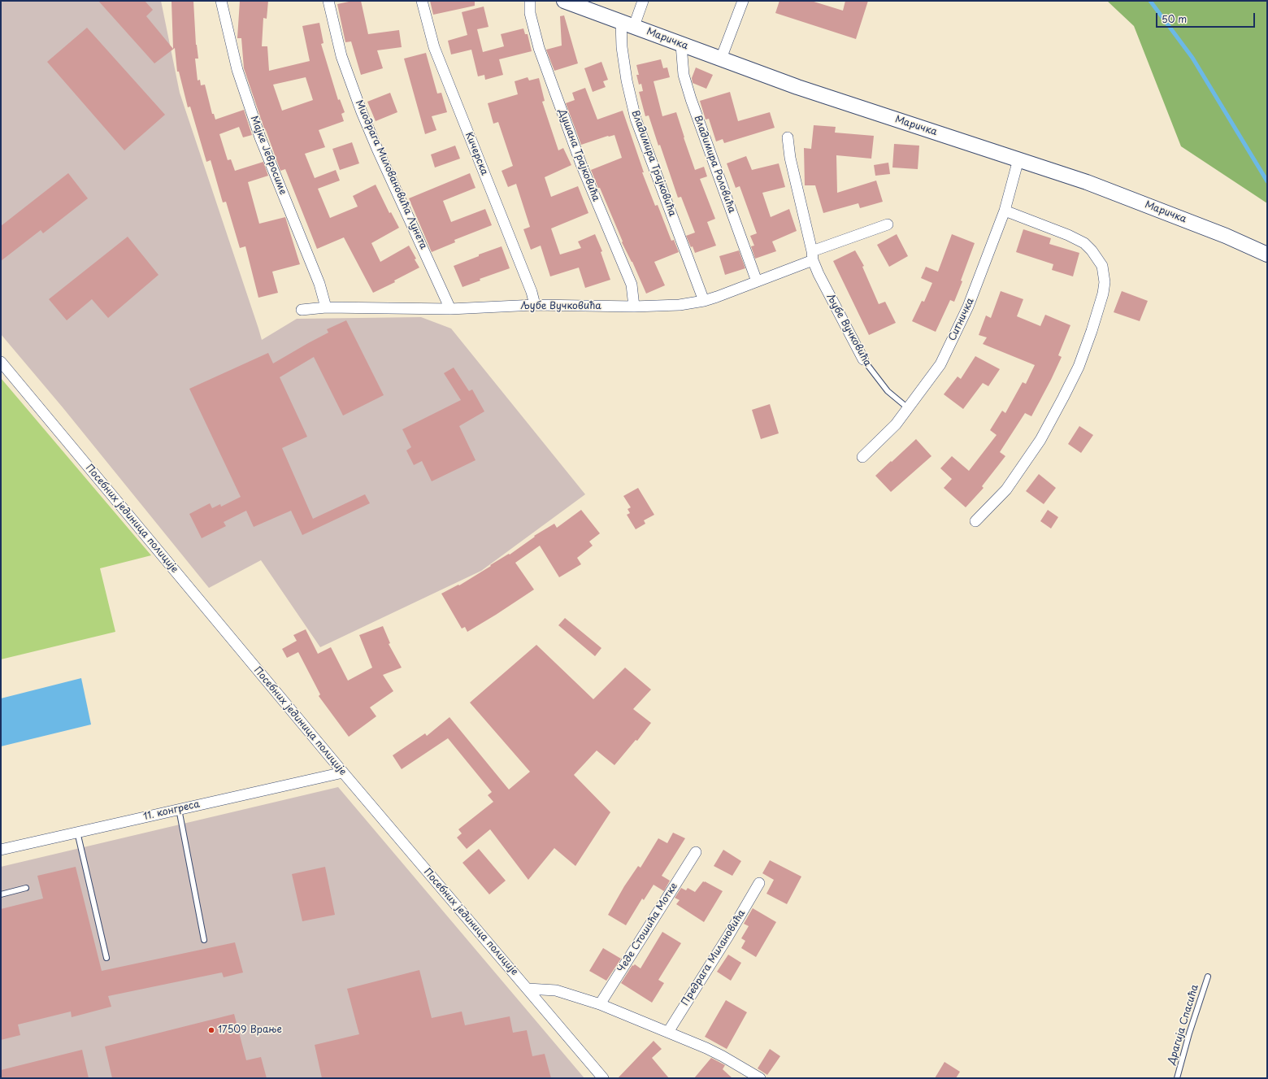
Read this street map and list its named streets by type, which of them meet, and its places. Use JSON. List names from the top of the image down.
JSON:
{
  "streets": {
    "street": [
      "Маричка",
      "Кичерска",
      "Мајке Јевросиме",
      "Душана Трајковића",
      "Владимира Трајковића",
      "Владимира Роловића",
      "Миодрага Миловановића Лунета",
      "Љубе Вучковића",
      "Ситничка",
      "Посебних јединица полиције",
      "11. конгреса",
      "Чеде Стошића Мотке",
      "Предрага Милановића"
    ],
    "lane": ["Драгија Спасића"]
  },
  "crossings": [
    ["Маричка", "Владимира Трајковића"],
    ["Маричка", "Владимира Роловића"],
    ["Маричка", "Ситничка"],
    ["Кичерска", "Љубе Вучковића"],
    ["Мајке Јевросиме", "Љубе Вучковића"],
    ["Душана Трајковића", "Љубе Вучковића"],
    ["Владимира Трајковића", "Љубе Вучковића"],
    ["Владимира Роловића", "Љубе Вучковића"],
    ["Миодрага Миловановића Лунета", "Љубе Вучковића"],
    ["Љубе Вучковића", "Ситничка"],
    ["Посебних јединица полиције", "11. конгреса"]
  ],
  "places": ["17509 Врање"],
  "scale_bar": "50 m"
}
